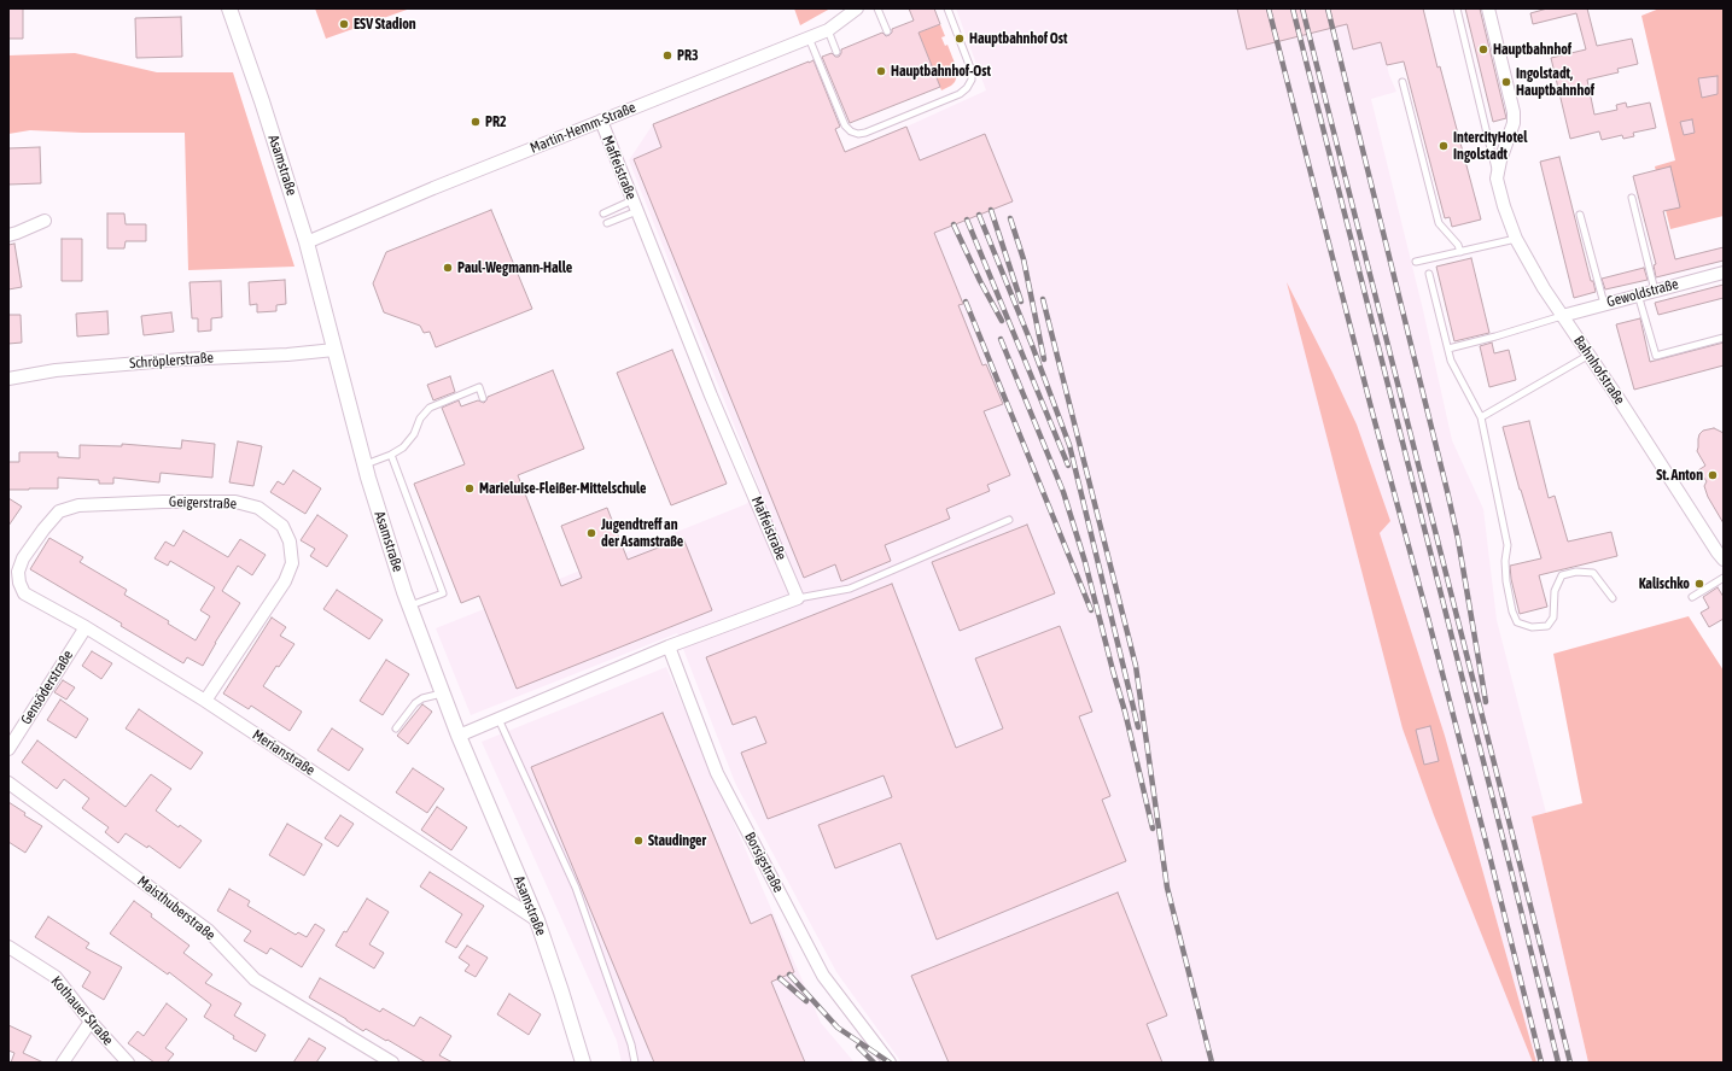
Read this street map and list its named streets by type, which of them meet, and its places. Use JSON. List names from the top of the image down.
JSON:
{
  "streets": {
    "street": [
      "Martin-Hemm-Straße",
      "Asamstraße",
      "Maffeistraße",
      "Gewoldstraße",
      "Schröplerstraße",
      "Bahnhofstraße",
      "Geigerstraße",
      "Gensöderstraße",
      "Merianstraße",
      "Borsigstraße",
      "Maisthuberstraße",
      "Kothauer Straße"
    ]
  },
  "crossings": [
    ["Martin-Hemm-Straße", "Asamstraße"],
    ["Martin-Hemm-Straße", "Maffeistraße"],
    ["Asamstraße", "Schröplerstraße"],
    ["Asamstraße", "Merianstraße"],
    ["Gewoldstraße", "Bahnhofstraße"],
    ["Geigerstraße", "Merianstraße"],
    ["Gensöderstraße", "Merianstraße"]
  ],
  "places": [
    "ESV Stadion",
    "Hauptbahnhof Ost",
    "Hauptbahnhof",
    "PR3",
    "Hauptbahnhof-Ost",
    "Ingolstadt, Hauptbahnhof",
    "PR2",
    "IntercityHotel Ingolstadt",
    "Paul-Wegmann-Halle",
    "St. Anton",
    "Marieluise-Fleißer-Mittelschule",
    "Jugendtreff an der Asamstraße",
    "Kalischko",
    "Staudinger"
  ]
}
